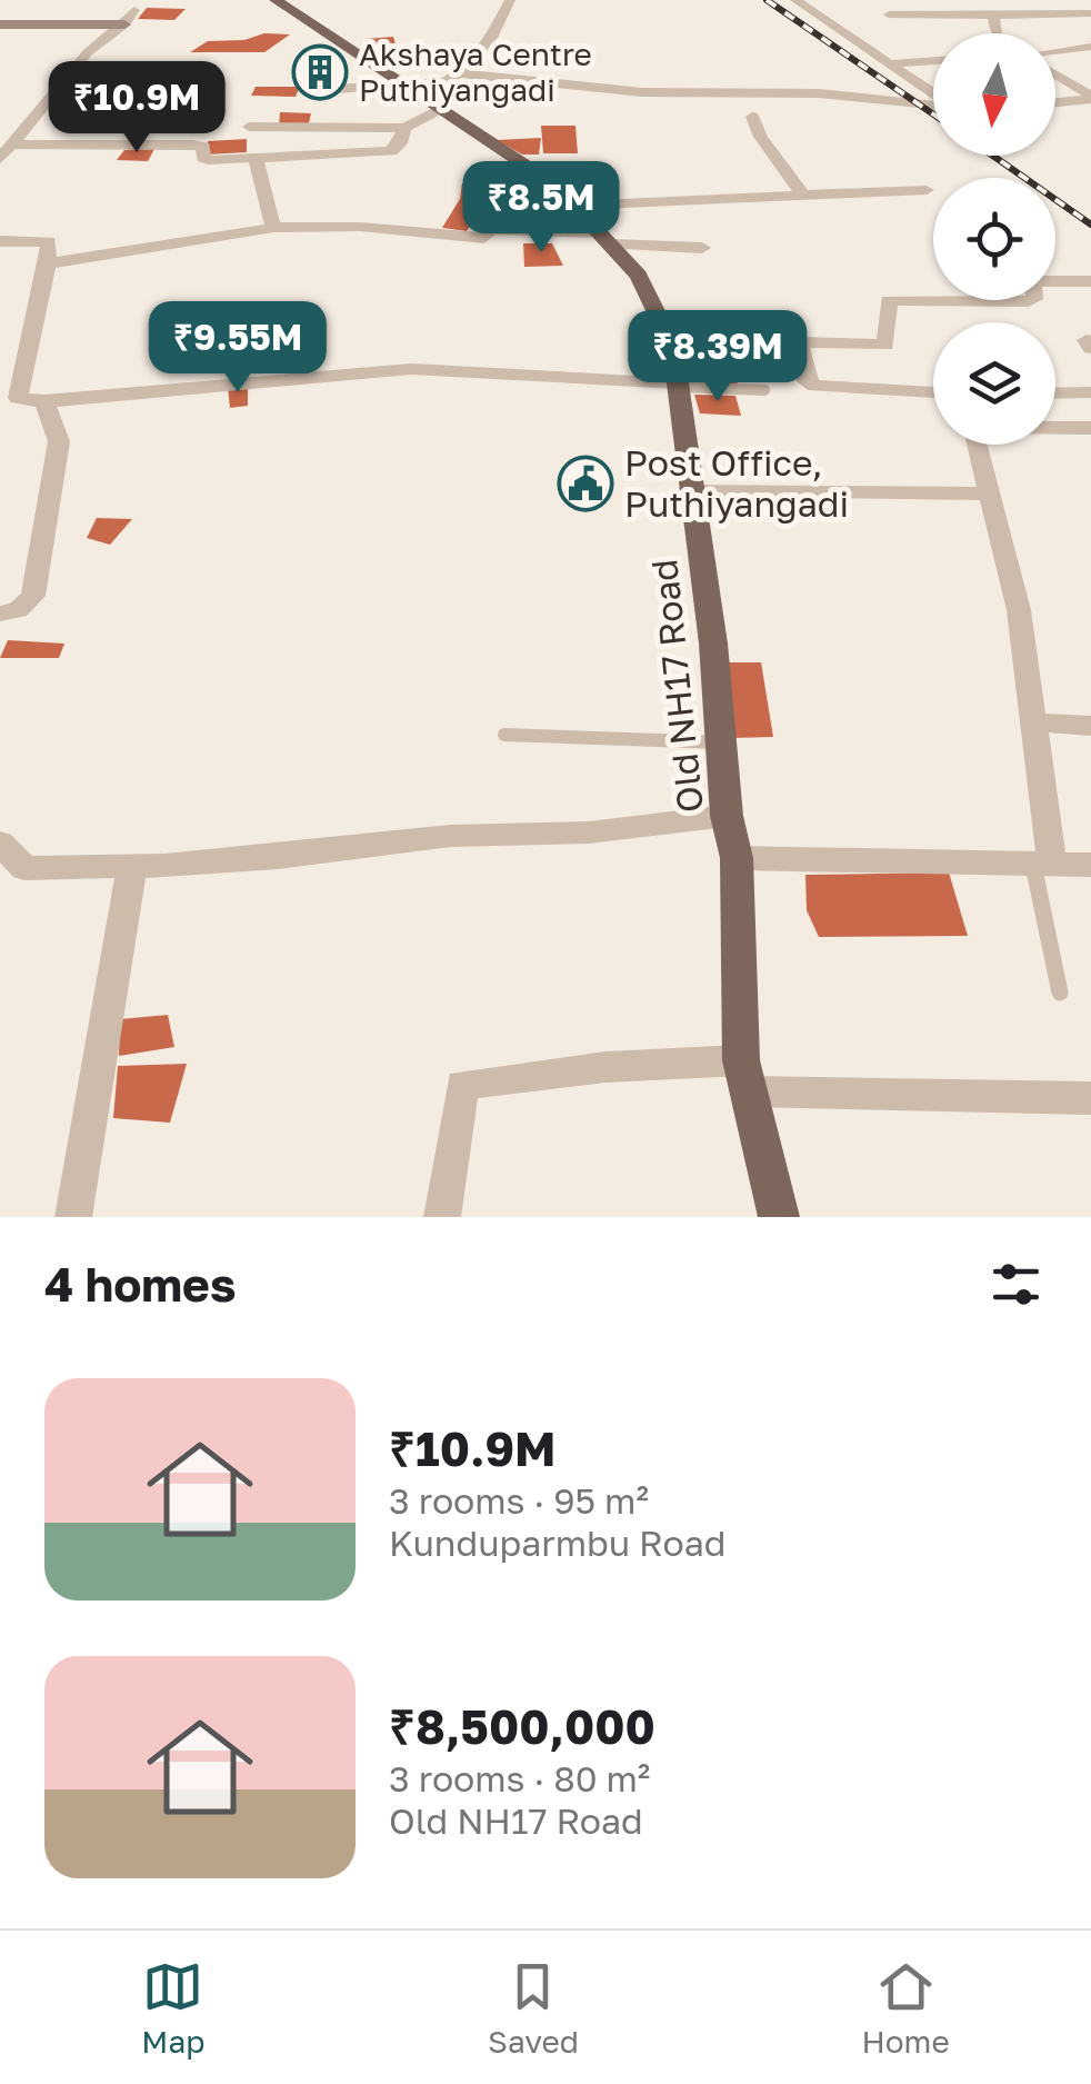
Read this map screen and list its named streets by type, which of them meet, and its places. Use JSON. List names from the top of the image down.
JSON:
{
  "streets": {
    "main road": ["Old NH17 Road"]
  },
  "places": {
    "building": ["Akshaya Centre Puthiyangadi"],
    "public building": ["Post Office, Puthiyangadi"]
  },
  "north": "bottom",
  "page": {
    "price": [
      "₹10.9M",
      "₹8.5M",
      "₹9.55M",
      "₹8.39M"
    ],
    "heading": "4 homes",
    "list": [
      {
        "name": "₹10.9M",
        "note": "3 rooms · 95 m² · Kunduparmbu Road"
      },
      {
        "name": "₹8,500,000",
        "note": "3 rooms · 80 m² · Old NH17 Road"
      }
    ],
    "tabs": ["Map", "Saved", "Home"]
  }
}
